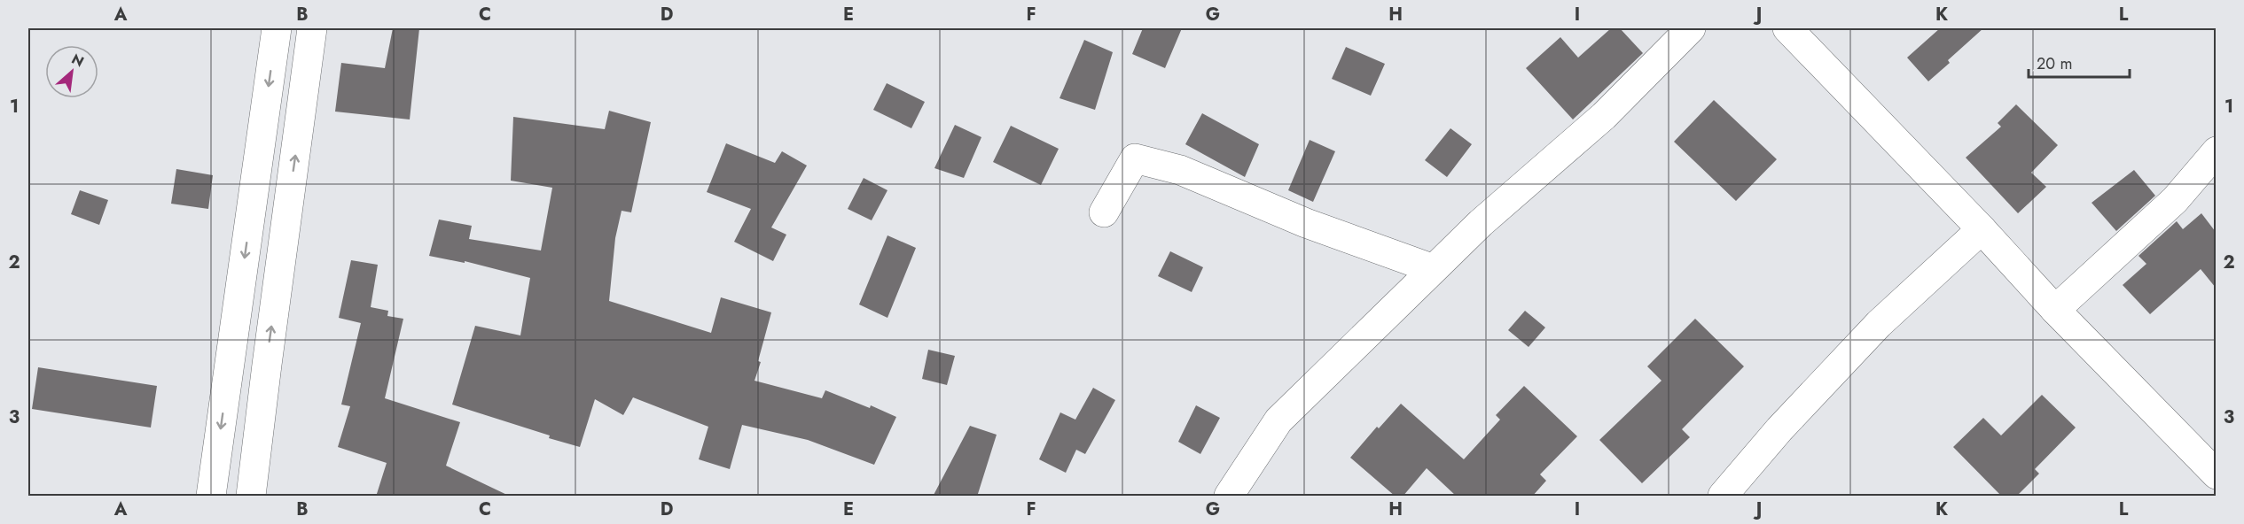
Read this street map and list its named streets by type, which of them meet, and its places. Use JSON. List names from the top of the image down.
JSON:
{
  "scale_bar": "20 m",
  "north": "top right",
  "grid": {
    "columns": [
      "A",
      "B",
      "C",
      "D",
      "E",
      "F",
      "G",
      "H",
      "I",
      "J",
      "K",
      "L"
    ],
    "rows": ["1", "2", "3"]
  }
}
